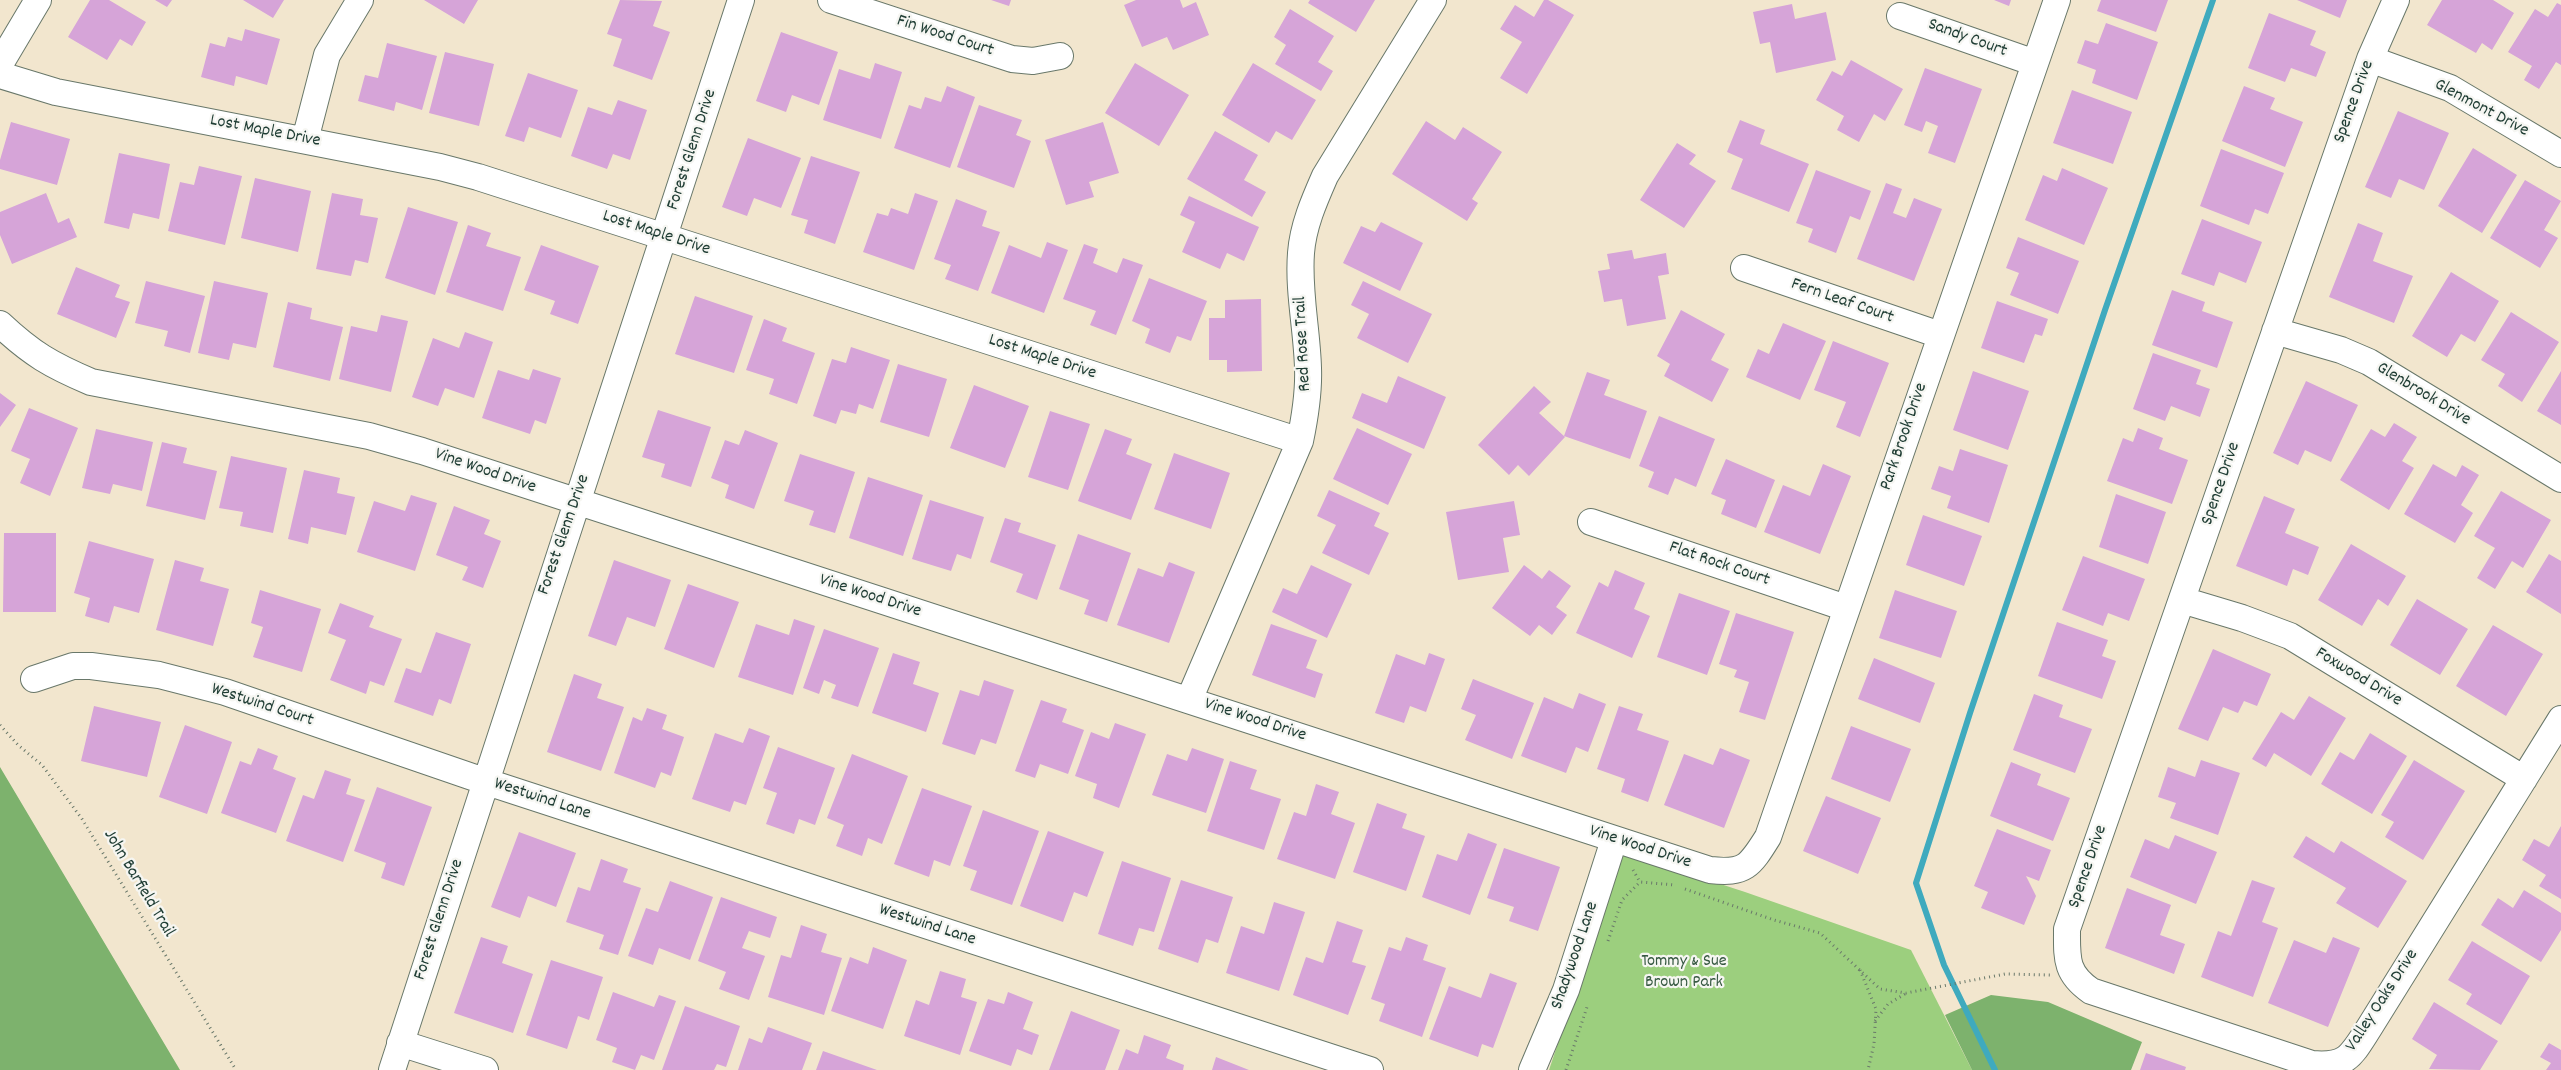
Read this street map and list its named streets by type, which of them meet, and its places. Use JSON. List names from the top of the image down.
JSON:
{
  "streets": {
    "street": [
      "Fin Wood Court",
      "Sandy Court",
      "Spence Drive",
      "Glenmont Drive",
      "Lost Maple Drive",
      "Forest Glenn Drive",
      "Fern Leaf Court",
      "Red Rose Trail",
      "Glenbrook Drive",
      "Park Brook Drive",
      "Vine Wood Drive",
      "Flat Rock Court",
      "Foxwood Drive",
      "Westwind Court",
      "Westwind Lane",
      "Shadywood Lane",
      "Valley Oaks Drive"
    ],
    "path": ["John Barfield Trail"]
  },
  "crossings": [
    ["Sandy Court", "Park Brook Drive"],
    ["Spence Drive", "Glenmont Drive"],
    ["Spence Drive", "Glenbrook Drive"],
    ["Spence Drive", "Foxwood Drive"],
    ["Spence Drive", "Valley Oaks Drive"],
    ["Lost Maple Drive", "Forest Glenn Drive"],
    ["Lost Maple Drive", "Red Rose Trail"],
    ["Forest Glenn Drive", "Vine Wood Drive"],
    ["Forest Glenn Drive", "Westwind Court"],
    ["Forest Glenn Drive", "Westwind Lane"],
    ["Fern Leaf Court", "Park Brook Drive"],
    ["Red Rose Trail", "Vine Wood Drive"],
    ["Park Brook Drive", "Vine Wood Drive"],
    ["Park Brook Drive", "Flat Rock Court"],
    ["Vine Wood Drive", "Shadywood Lane"],
    ["Foxwood Drive", "Valley Oaks Drive"],
    ["Westwind Court", "Westwind Lane"]
  ],
  "parks": ["Tommy & Sue Brown Park"]
}
